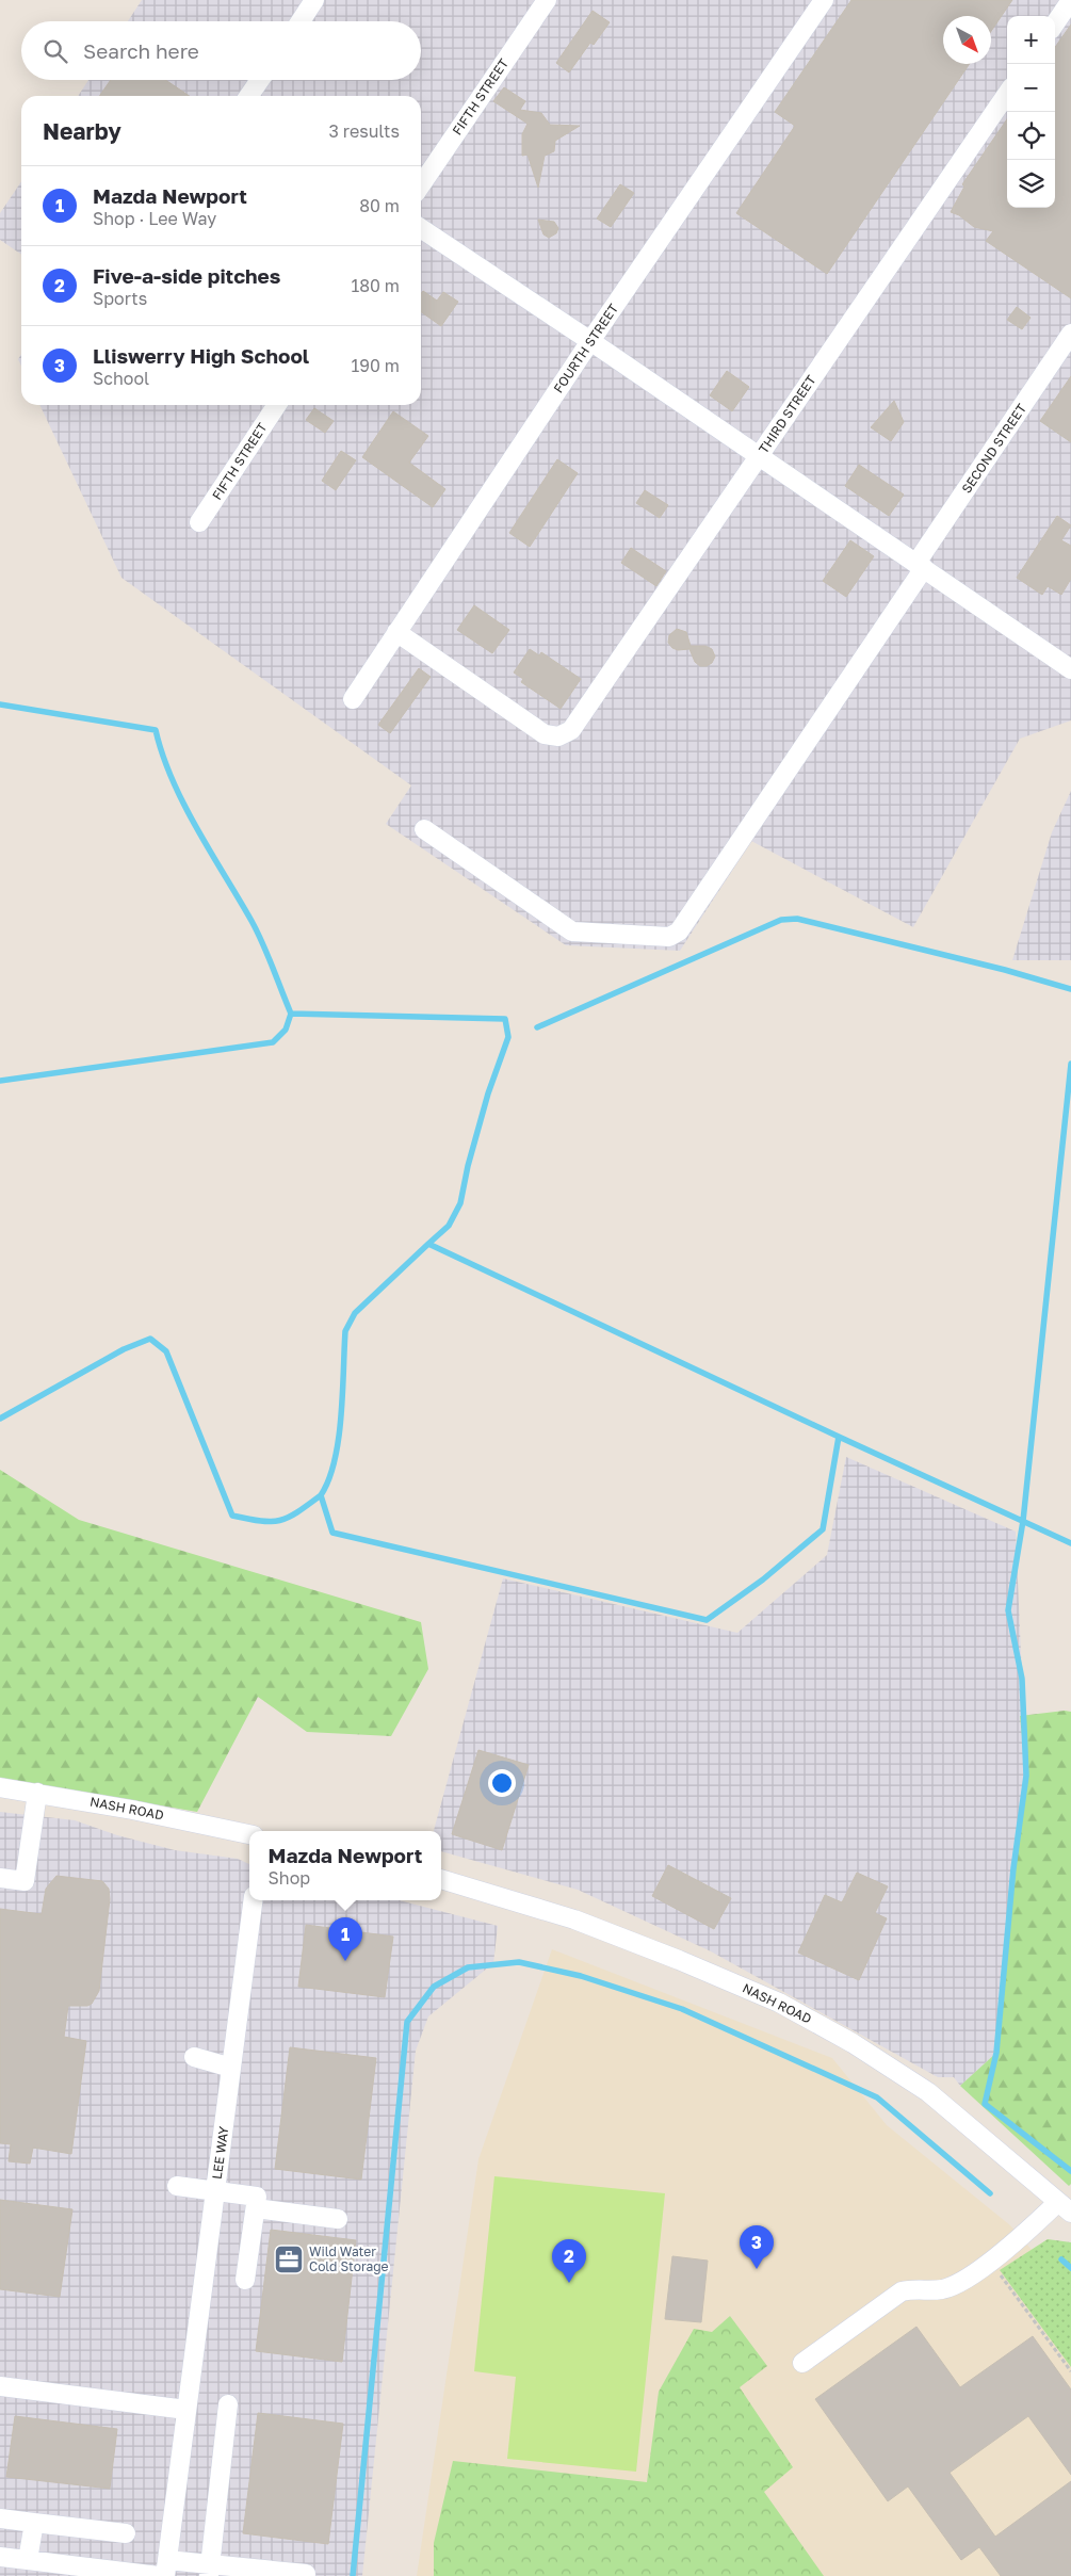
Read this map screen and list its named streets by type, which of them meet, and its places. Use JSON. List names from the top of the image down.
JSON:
{
  "streets": {
    "street": [
      "FIFTH STREET",
      "FOURTH STREET",
      "THIRD STREET",
      "SECOND STREET",
      "NASH ROAD",
      "LEE WAY"
    ]
  },
  "crossings": [
    ["FOURTH STREET", "THIRD STREET"]
  ],
  "places": {
    "office": ["Wild Water Cold Storage"]
  },
  "north": "bottom right",
  "page": {
    "map_buttons": ["+", "−"],
    "search": "Search here",
    "heading": ["Nearby", "3 results"],
    "list": [
      {
        "mark": "1",
        "name": "Mazda Newport",
        "note": "Shop · Lee Way",
        "value": "80 m"
      },
      {
        "mark": "2",
        "name": "Five-a-side pitches",
        "note": "Sports",
        "value": "180 m"
      },
      {
        "mark": "3",
        "name": "Lliswerry High School",
        "note": "School",
        "value": "190 m"
      }
    ],
    "popup": ["Mazda Newport", "Shop"],
    "pins": ["1", "3", "2"]
  }
}
